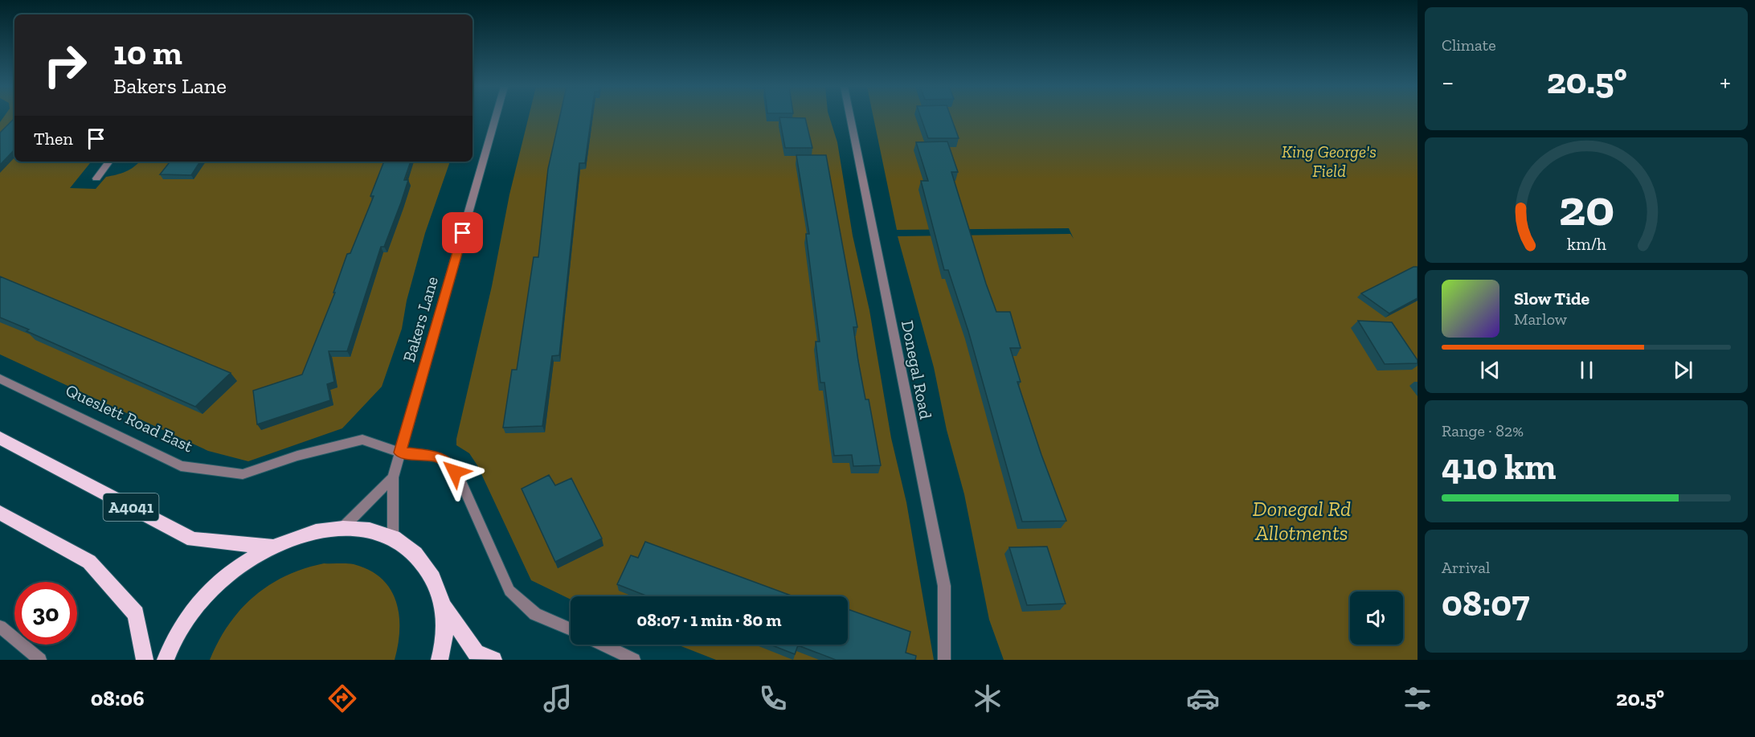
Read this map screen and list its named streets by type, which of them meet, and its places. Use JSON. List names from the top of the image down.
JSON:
{
  "streets": {
    "highway": ["A4041"],
    "street": ["Bakers Lane", "Donegal Road", "Queslett Road East"]
  },
  "crossings": [
    ["Bakers Lane", "Queslett Road East"]
  ],
  "parks": ["King George's Field", "Donegal Rd Allotments"],
  "page": {
    "tile": [
      "Climate",
      ["Range · 82%", "410 km"],
      ["Arrival", "08:07"]
    ],
    "turn": ["10 m", "Bakers Lane"],
    "heat": ["−", "20.5°", "+"],
    "then": "Then",
    "song": ["Slow Tide", "Marlow"],
    "limit": "30",
    "trip": "08:07 · 1 min · 80 m",
    "tabs": ["08:06", "20.5°"],
    "gauge": ["20", "km/h"]
  }
}
